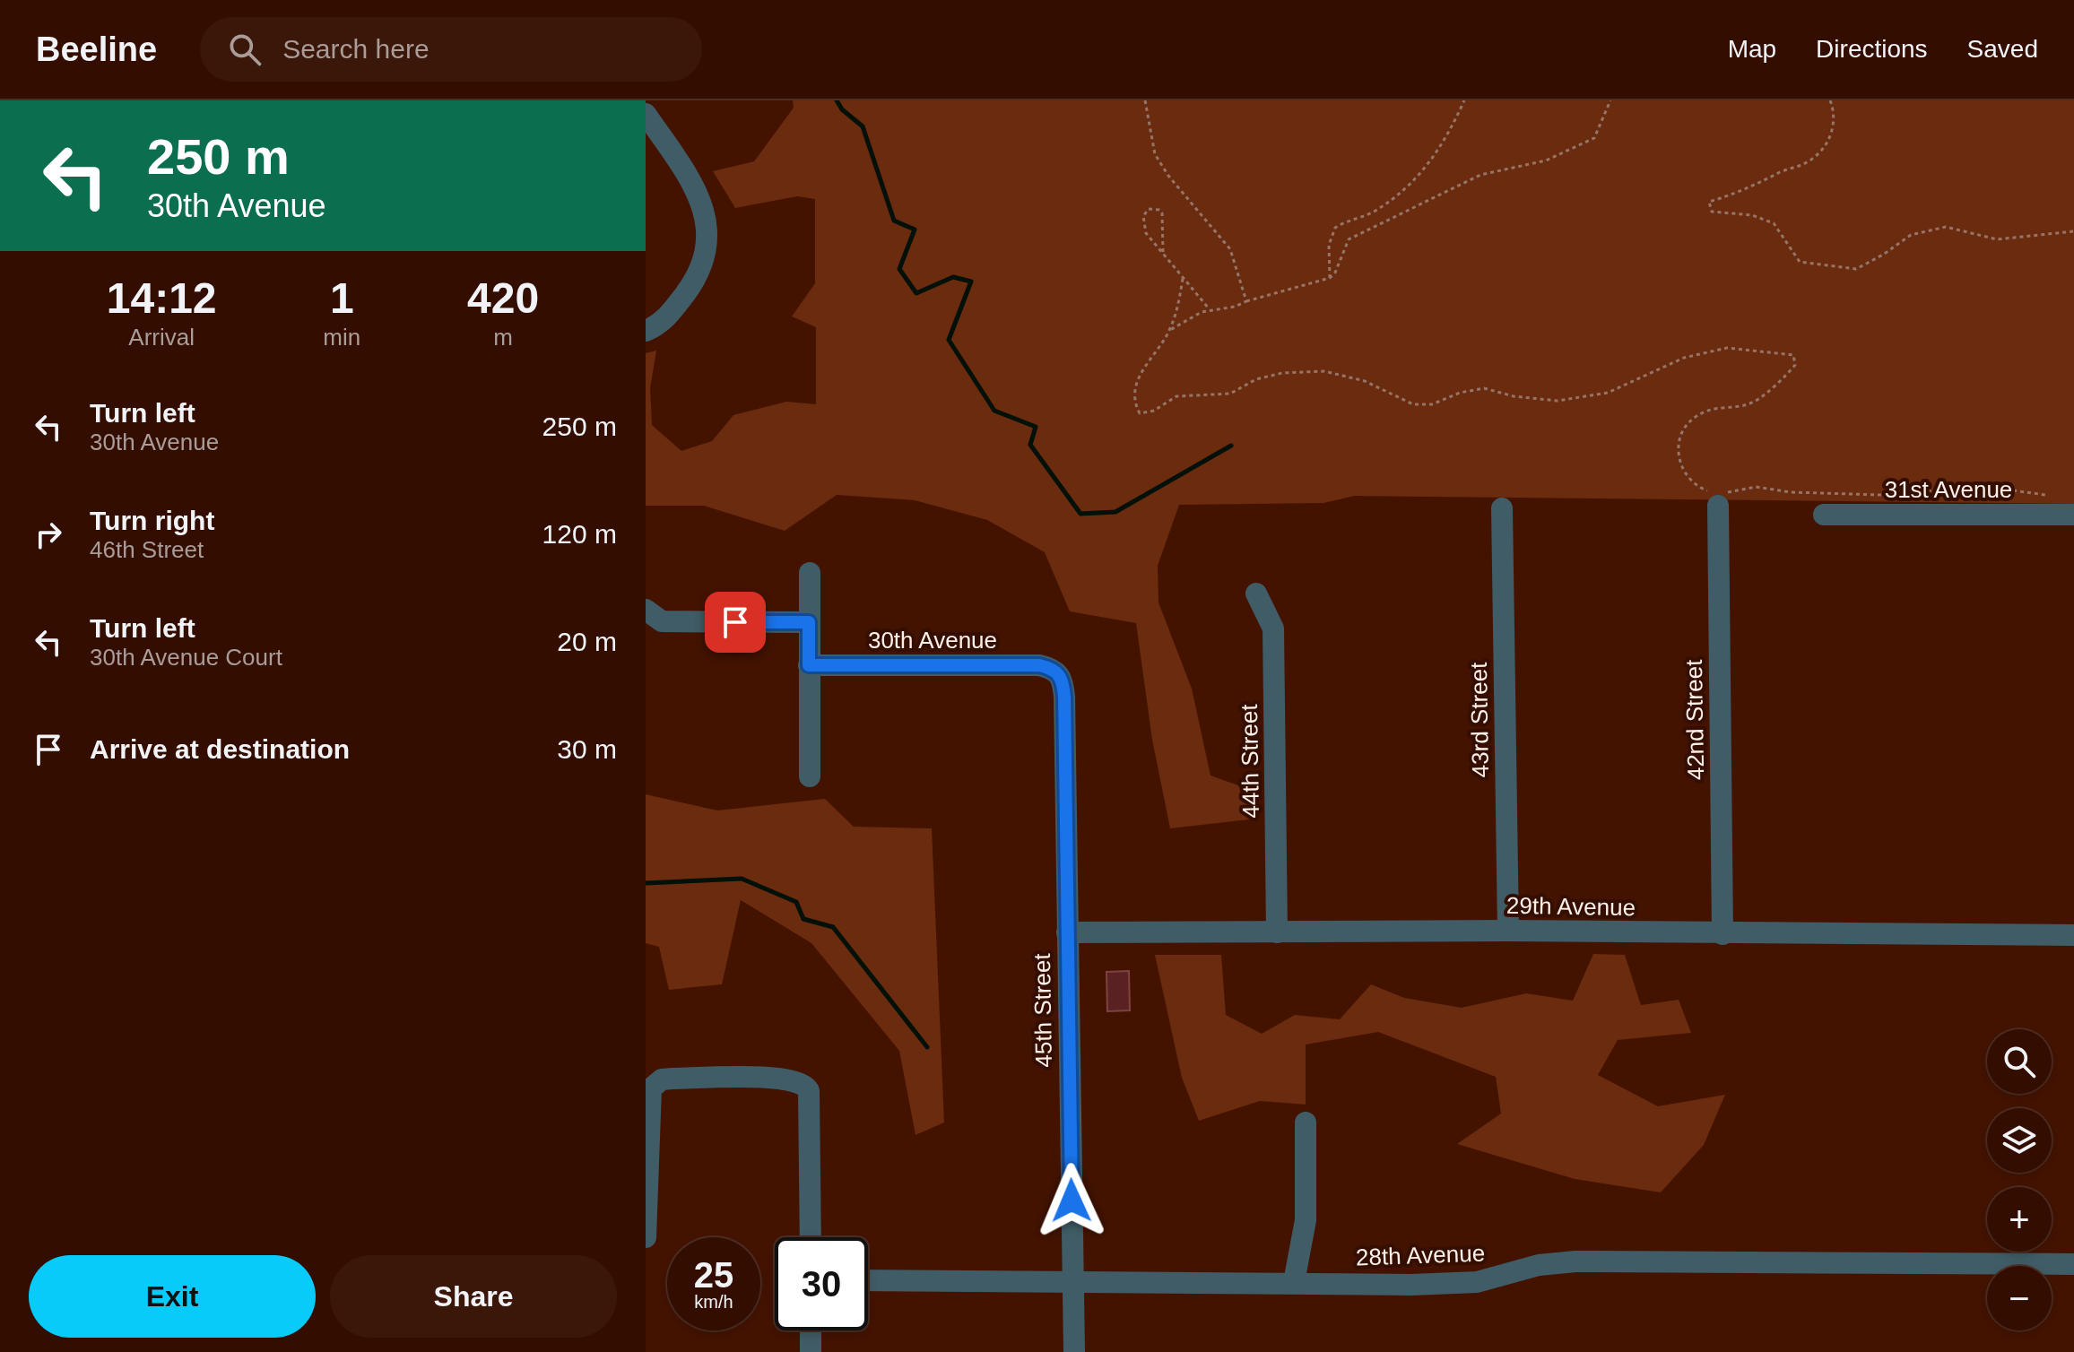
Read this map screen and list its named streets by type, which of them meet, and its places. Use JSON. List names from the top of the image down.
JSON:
{
  "streets": {
    "street": [
      "31st Avenue",
      "30th Avenue",
      "43rd Street",
      "42nd Street",
      "44th Street",
      "29th Avenue",
      "45th Street",
      "28th Avenue"
    ]
  },
  "crossings": [
    ["30th Avenue", "45th Street"],
    ["43rd Street", "29th Avenue"],
    ["42nd Street", "29th Avenue"],
    ["44th Street", "29th Avenue"],
    ["29th Avenue", "45th Street"],
    ["45th Street", "28th Avenue"]
  ],
  "page": {
    "header": "Beeline",
    "search": "Search here",
    "nav": ["Map", "Directions", "Saved"],
    "turn": ["250 m", "30th Avenue"],
    "eta": [
      "14:12",
      "Arrival",
      "1",
      "min",
      "420",
      "m"
    ],
    "list": [
      {
        "name": "Turn left",
        "note": "30th Avenue",
        "value": "250 m"
      },
      {
        "name": "Turn right",
        "note": "46th Street",
        "value": "120 m"
      },
      {
        "name": "Turn left",
        "note": "30th Avenue Court",
        "value": "20 m"
      },
      {
        "name": "Arrive at destination",
        "value": "30 m"
      }
    ],
    "map_buttons": ["+", "−"],
    "speed": "25 km/h",
    "limit": "30",
    "buttons": ["Exit", "Share"]
  }
}
